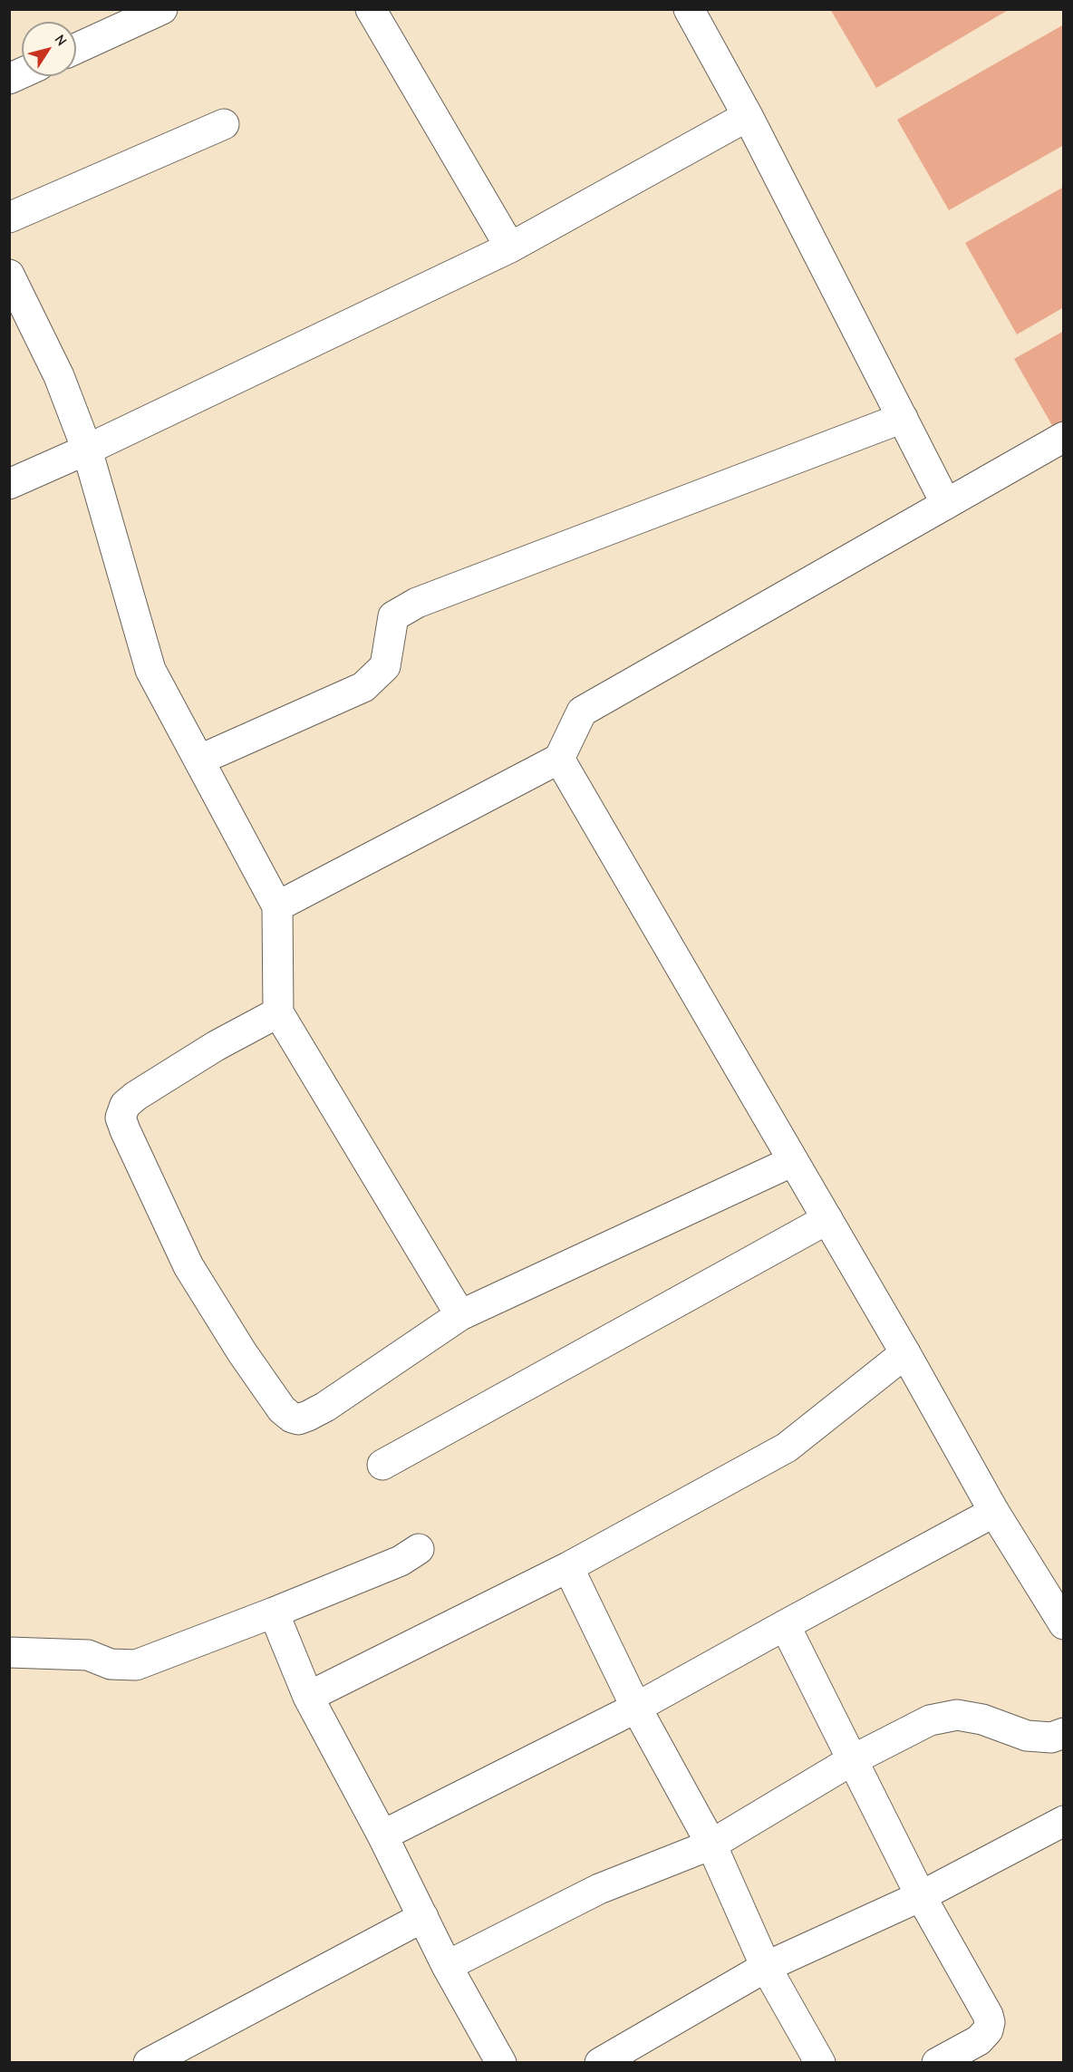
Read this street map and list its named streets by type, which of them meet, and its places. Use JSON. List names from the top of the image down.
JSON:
{
  "north": "top right"
}
